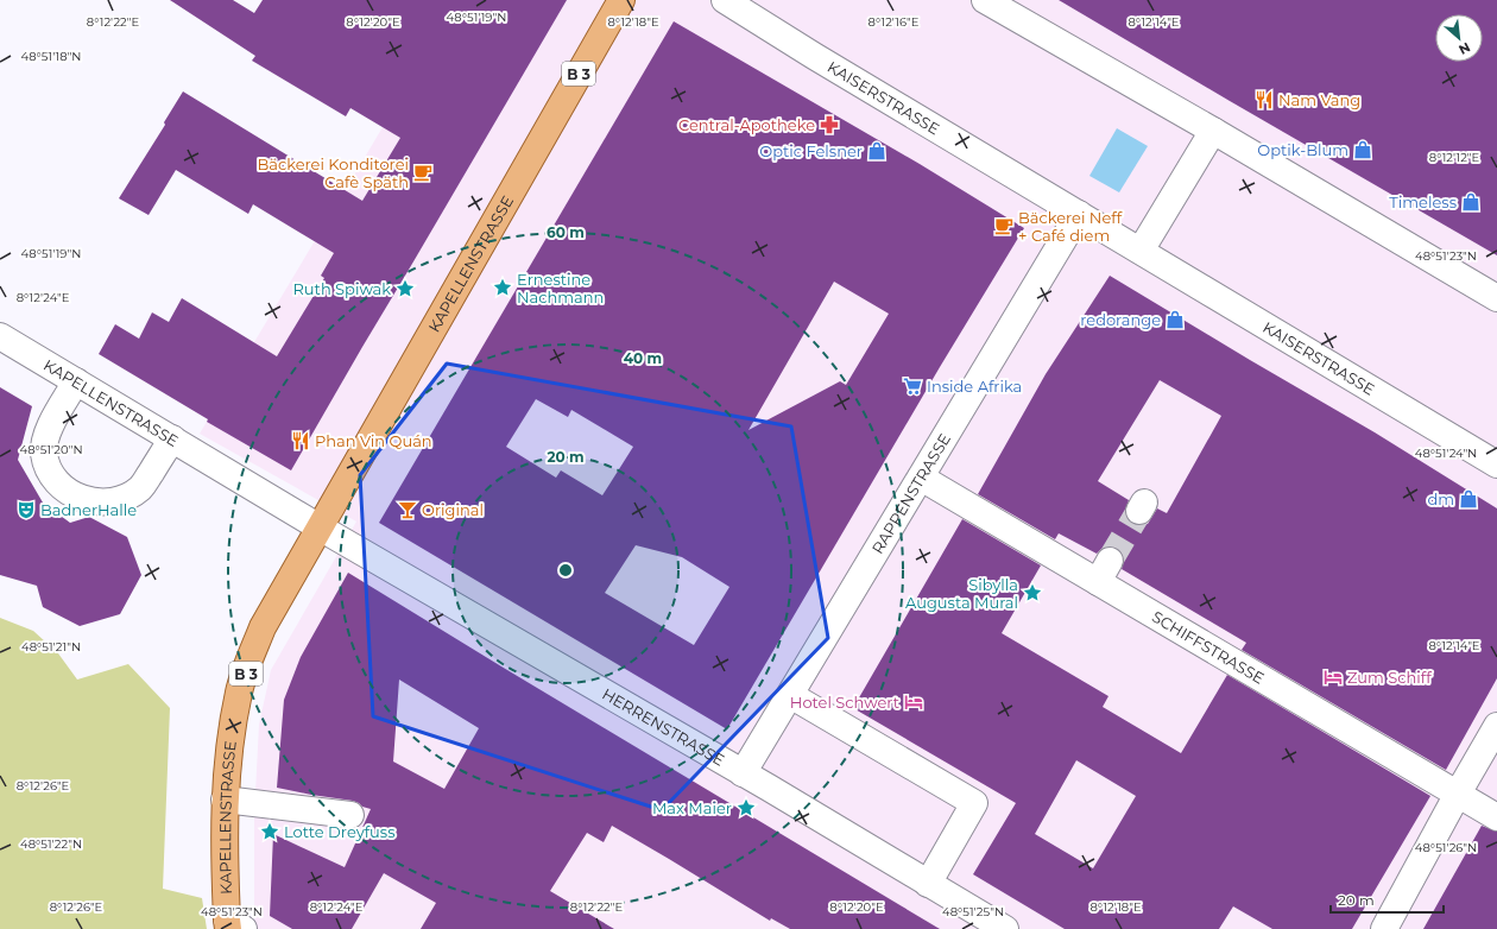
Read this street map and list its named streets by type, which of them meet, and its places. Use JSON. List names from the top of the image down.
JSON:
{
  "streets": {
    "main road": ["B 3", "KAPELLENSTRASSE"],
    "street": [
      "KAISERSTRASSE",
      "RAPPENSTRASSE",
      "SCHIFFSTRASSE",
      "HERRENSTRASSE"
    ]
  },
  "crossings": [
    ["KAISERSTRASSE", "RAPPENSTRASSE"],
    ["KAPELLENSTRASSE", "HERRENSTRASSE"],
    ["RAPPENSTRASSE", "SCHIFFSTRASSE"],
    ["RAPPENSTRASSE", "HERRENSTRASSE"]
  ],
  "places": {
    "restaurant": ["Nam Vang", "Phan Vin Quán"],
    "pharmacy": ["Central-Apotheke"],
    "shop": [
      "Optik-Blum",
      "Optic Felsner",
      "Timeless",
      "redorange",
      "dm"
    ],
    "cafe": ["Bäckerei Konditorei Cafè Späth", "Bäckerei Neff + Café diem"],
    "place": [
      "Ernestine Nachmann",
      "Ruth Spiwak",
      "Sibylla Augusta Mural",
      "Max Maier",
      "Lotte Dreyfuss"
    ],
    "supermarket": ["Inside Afrika"],
    "theatre": ["BadnerHalle"],
    "bar": ["Original"],
    "hotel": ["Zum Schiff", "Hotel Schwert"]
  },
  "scale_bar": "20 m",
  "north": "bottom right",
  "coordinates": [
    "48°51'19\"N",
    "8°12'22\"E",
    "8°12'20\"E",
    "8°12'18\"E",
    "8°12'16\"E",
    "8°12'14\"E",
    "48°51'18\"N",
    "8°12'12\"E",
    "48°51'23\"N",
    "8°12'24\"E",
    "48°51'20\"N",
    "48°51'24\"N",
    "48°51'21\"N",
    "8°12'26\"E",
    "48°51'22\"N",
    "48°51'26\"N",
    "48°51'25\"N"
  ],
  "rings": ["60 m", "40 m", "20 m"]
}
